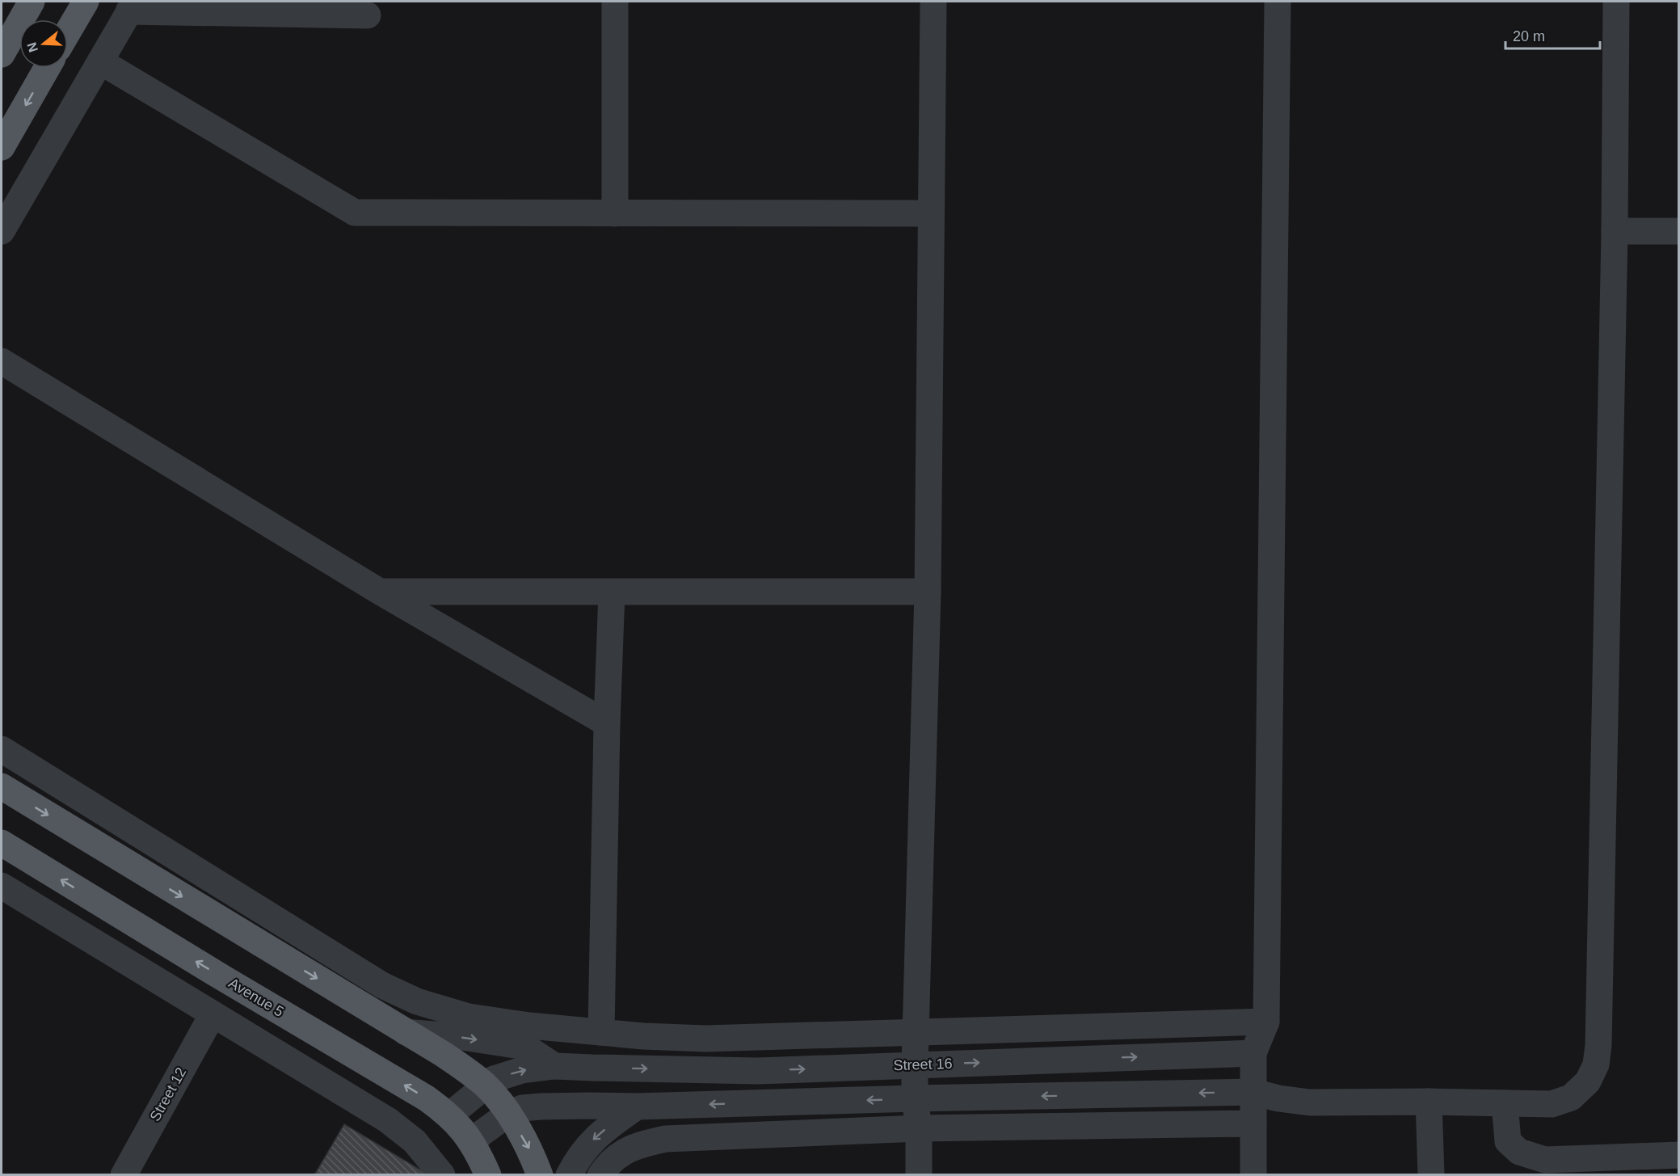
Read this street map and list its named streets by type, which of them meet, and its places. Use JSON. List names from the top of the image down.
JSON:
{
  "streets": {
    "main road": ["Avenue 5"],
    "street": ["Street 16", "Street 12"]
  },
  "scale_bar": "20 m",
  "north": "left"
}
